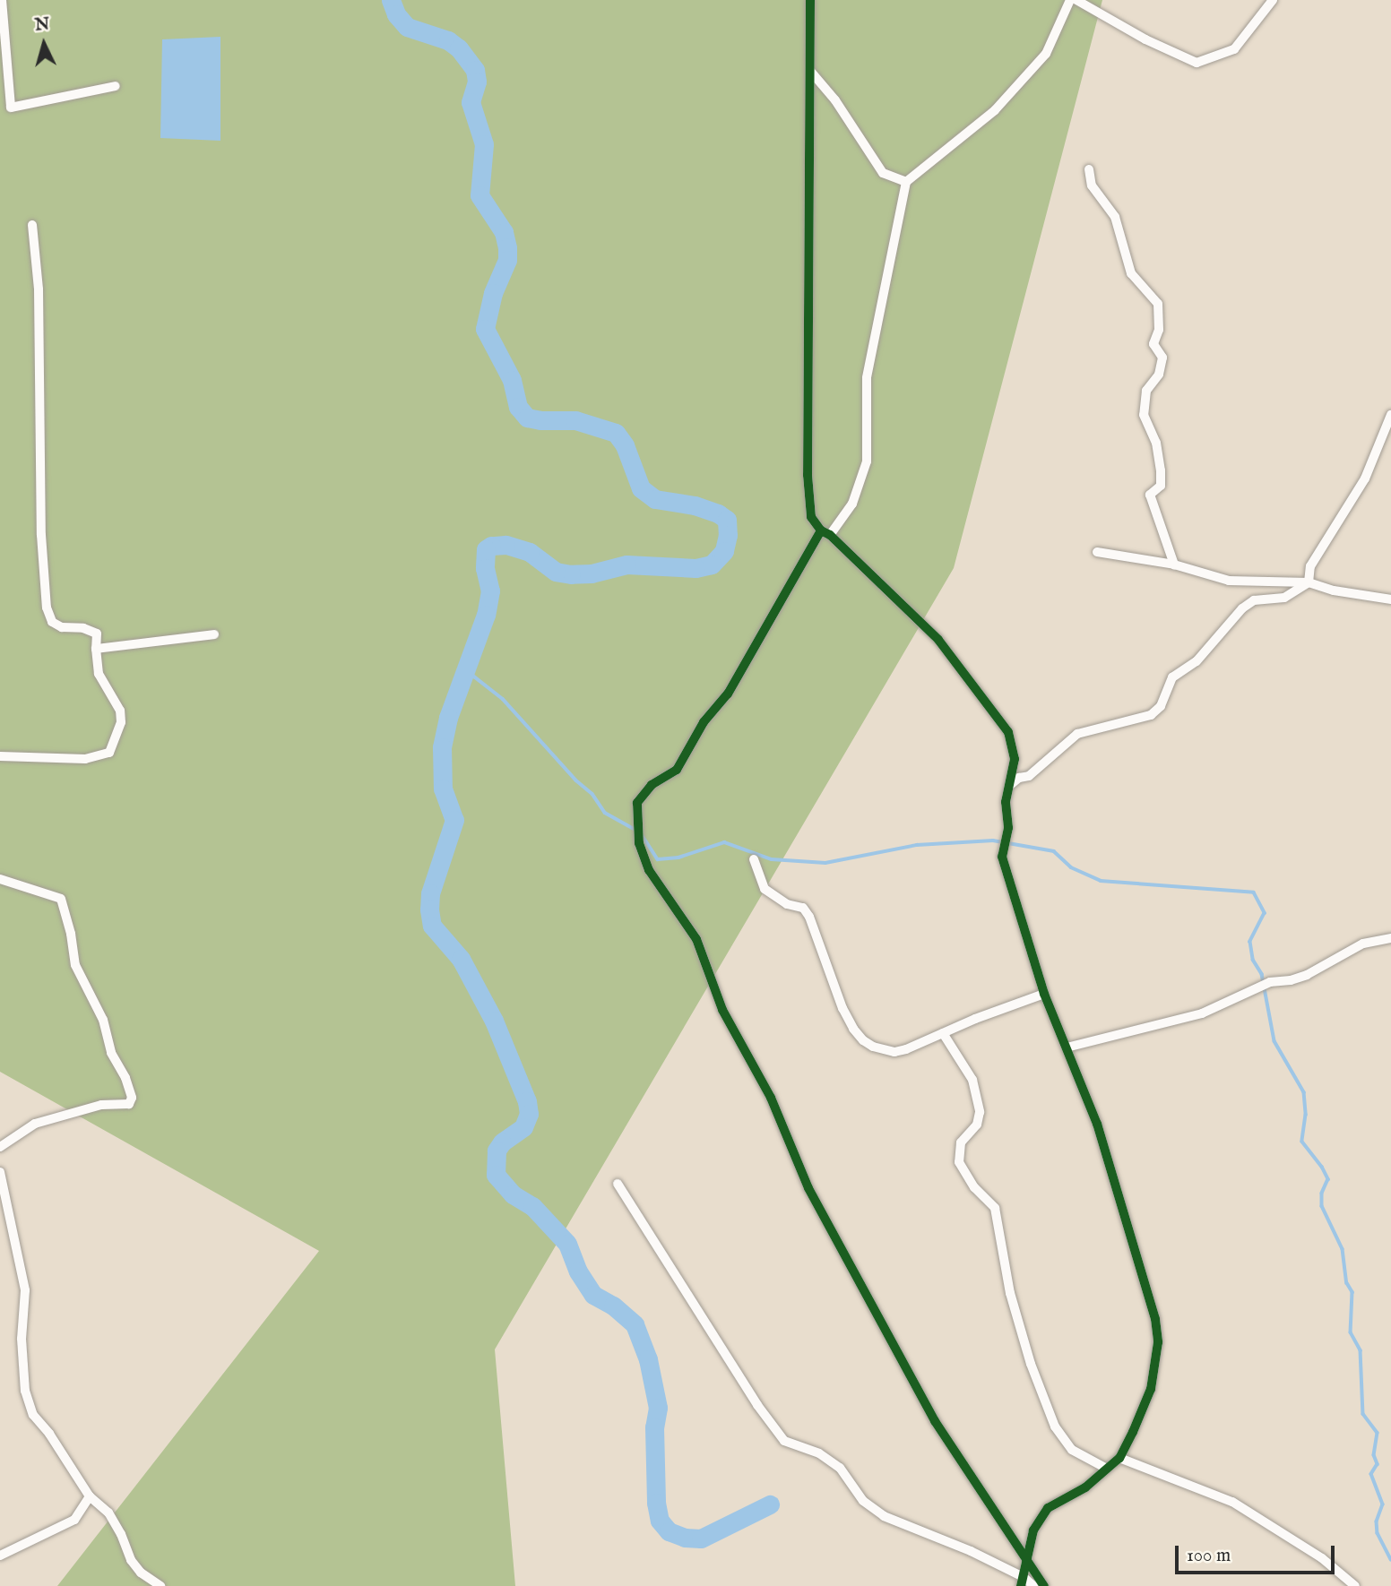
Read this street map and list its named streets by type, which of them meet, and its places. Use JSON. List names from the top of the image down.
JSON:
{
  "scale_bar": "100 m",
  "north": "top"
}
